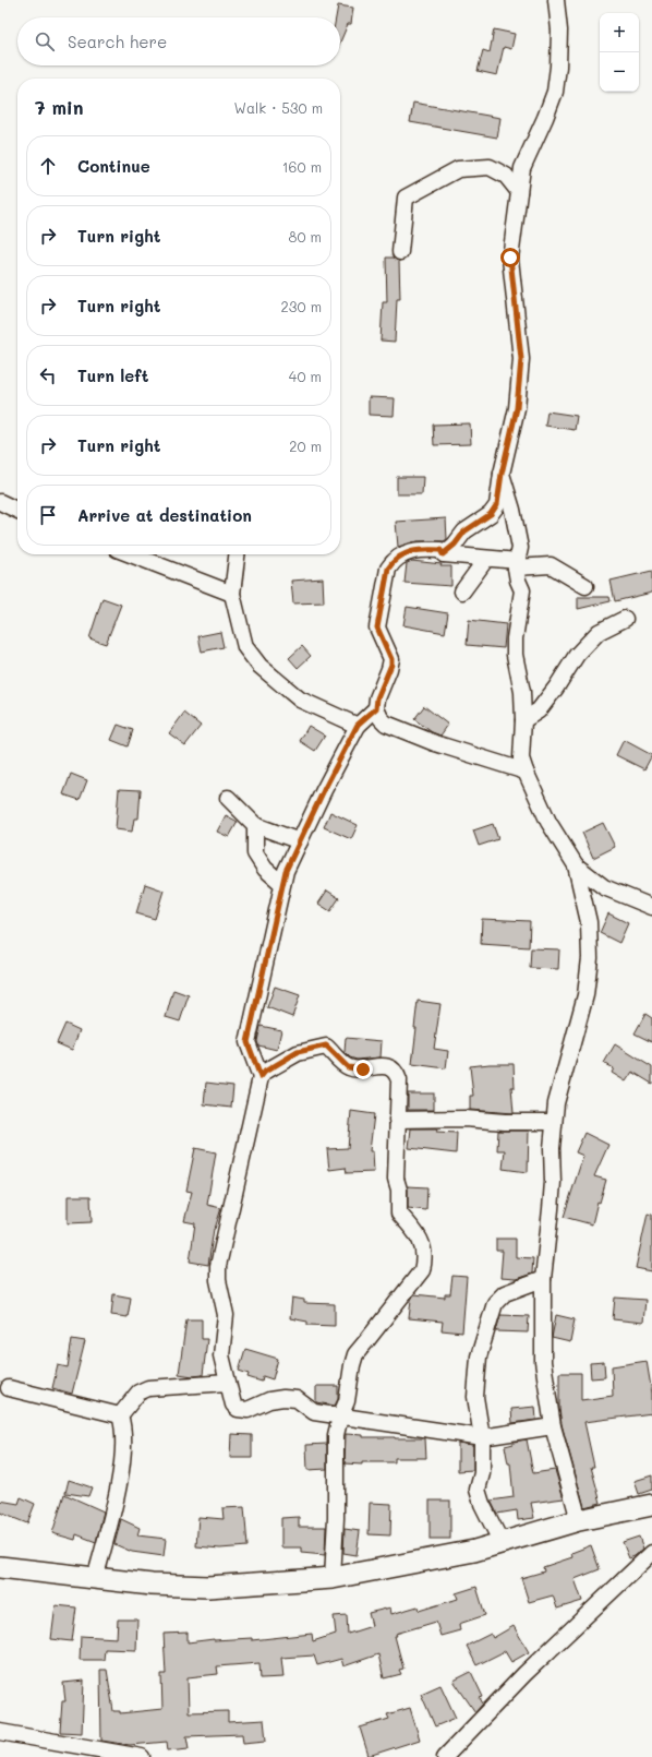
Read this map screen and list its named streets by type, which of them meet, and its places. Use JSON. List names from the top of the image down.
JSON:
{
  "page": {
    "map_buttons": ["+", "−"],
    "search": "Search here",
    "heading": ["7 min", "Walk · 530 m"],
    "list": [
      ["Continue", "160 m"],
      ["Turn right", "80 m"],
      ["Turn right", "230 m"],
      ["Turn left", "40 m"],
      ["Turn right", "20 m"],
      "Arrive at destination"
    ]
  }
}
